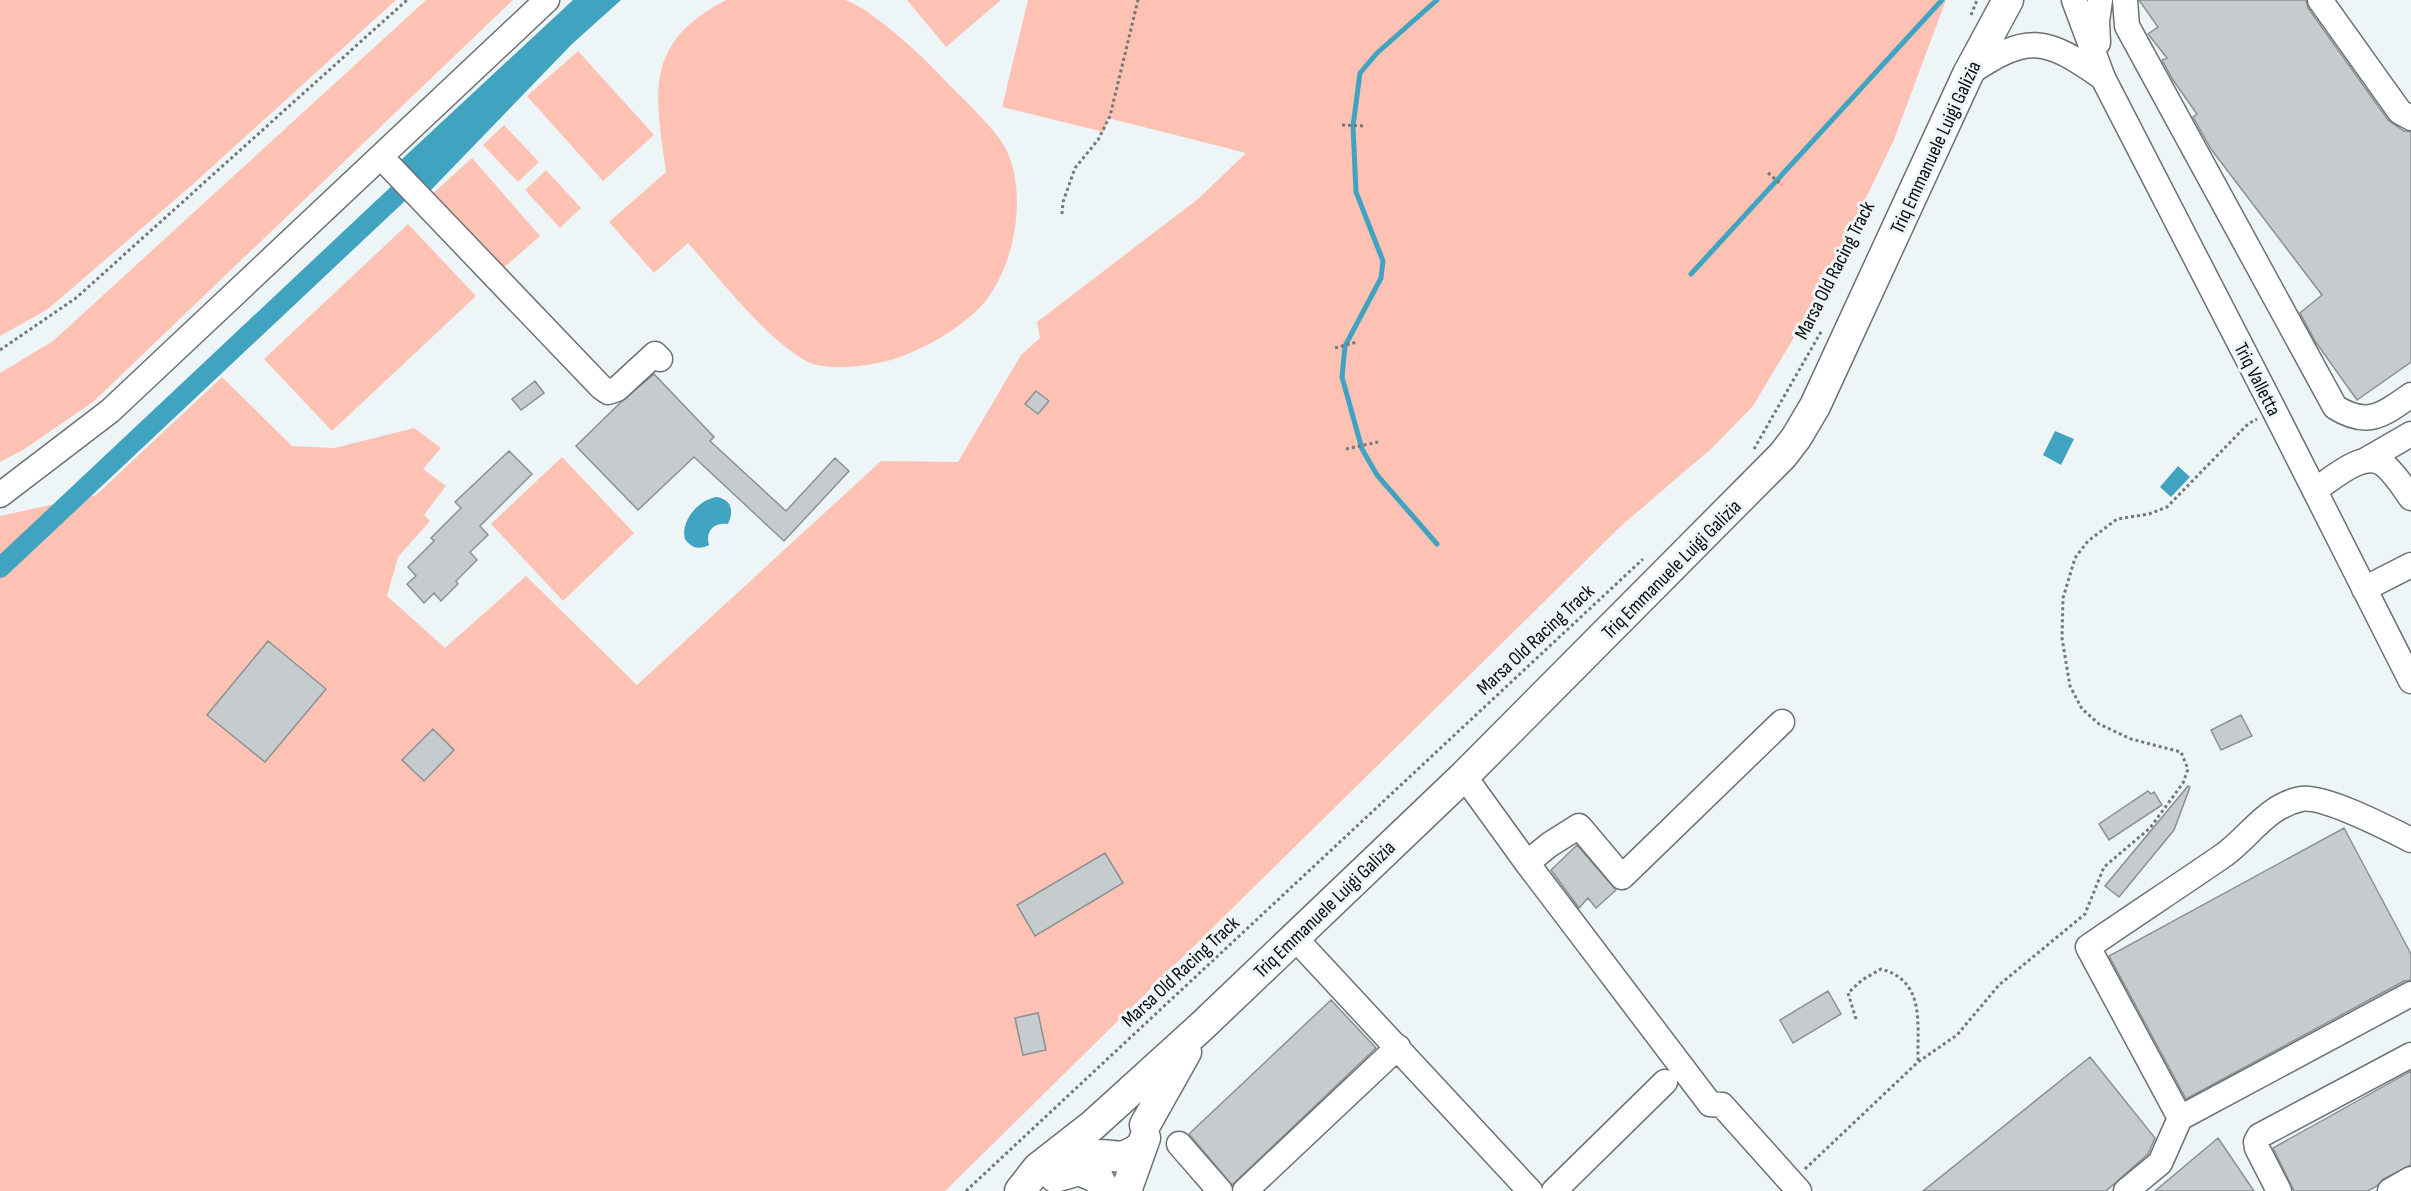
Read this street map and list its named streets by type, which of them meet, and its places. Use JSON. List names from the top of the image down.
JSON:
{
  "streets": {
    "main road": ["Triq Emmanuele Luigi Galizia"],
    "street": ["Triq Valletta"],
    "path": ["Marsa Old Racing Track"]
  }
}
